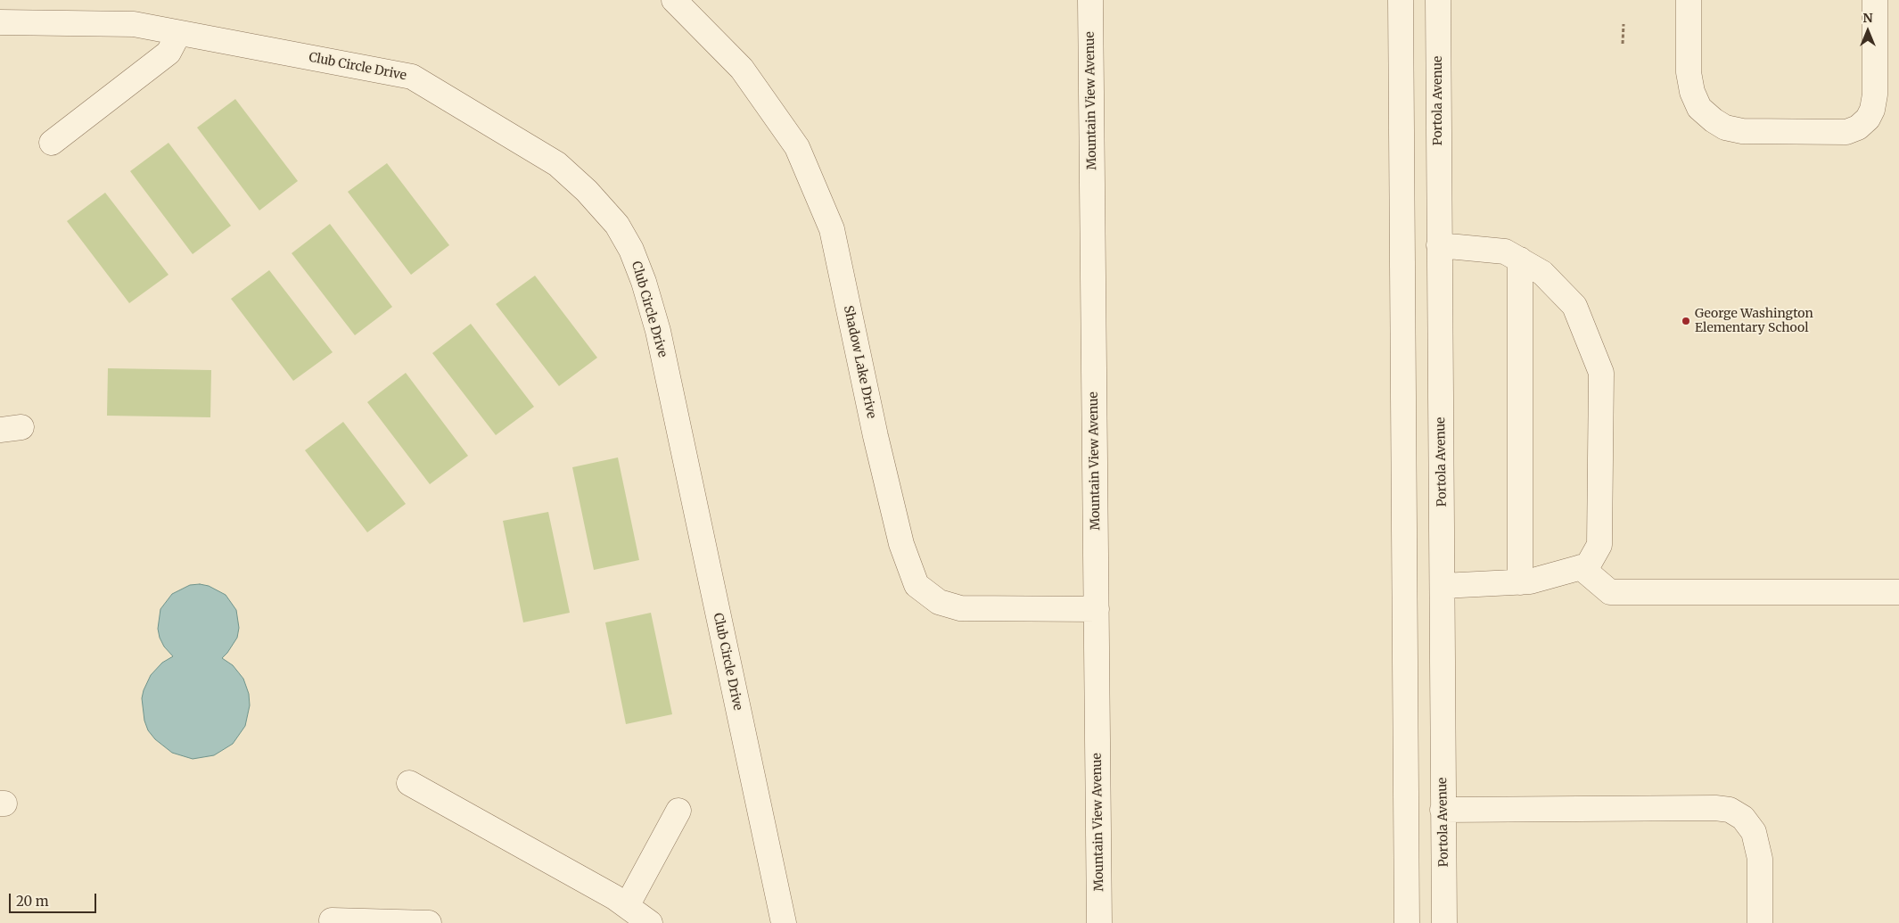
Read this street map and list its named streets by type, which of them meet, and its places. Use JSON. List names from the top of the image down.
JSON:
{
  "streets": {
    "street": [
      "Club Circle Drive",
      "Mountain View Avenue",
      "Portola Avenue",
      "Shadow Lake Drive"
    ]
  },
  "crossings": [
    ["Mountain View Avenue", "Shadow Lake Drive"]
  ],
  "places": ["George Washington Elementary School"],
  "scale_bar": "20 m",
  "north": "top"
}
